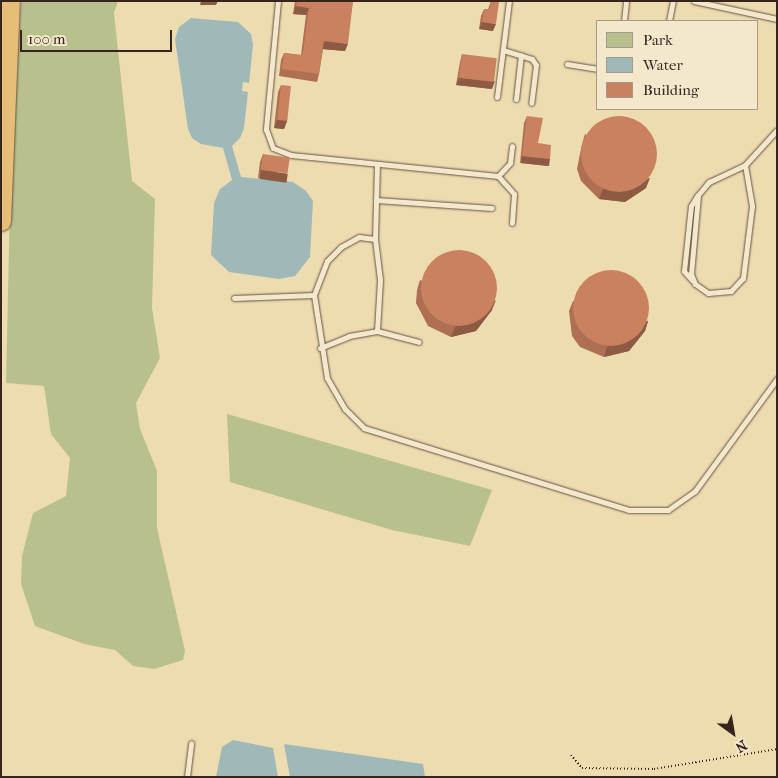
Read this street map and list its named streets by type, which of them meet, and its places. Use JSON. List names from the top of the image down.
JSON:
{
  "legend": ["Park", "Water", "Building"],
  "scale_bar": "100 m",
  "north": "bottom right"
}
